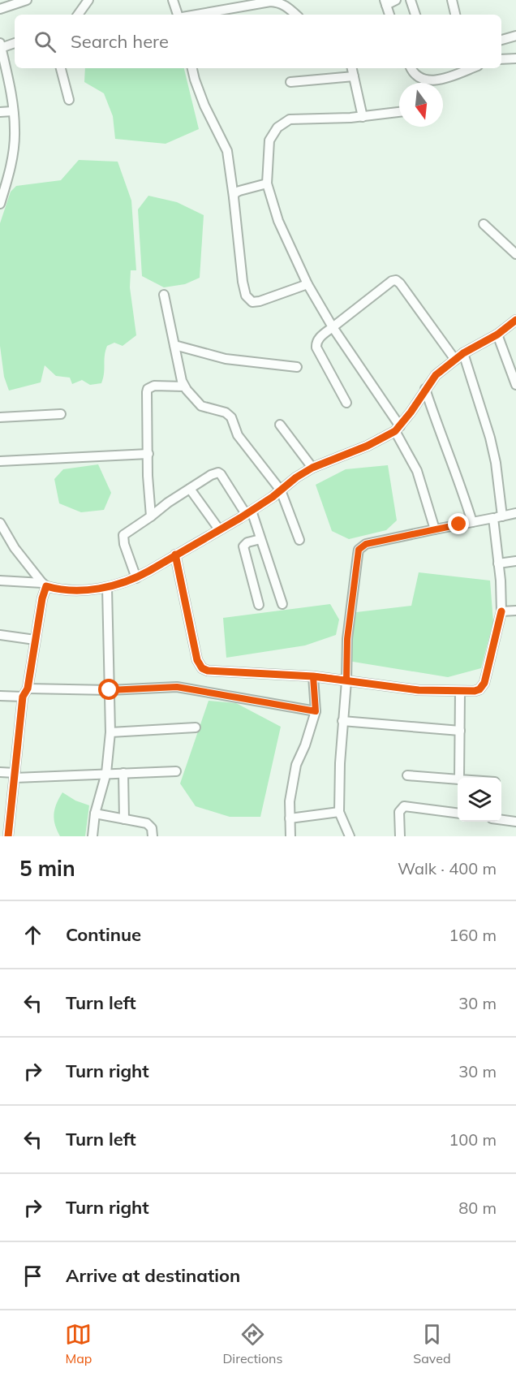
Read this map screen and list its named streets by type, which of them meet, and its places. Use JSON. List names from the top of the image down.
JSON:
{
  "north": "bottom",
  "page": {
    "search": "Search here",
    "heading": ["5 min", "Walk · 400 m"],
    "list": [
      ["Continue", "160 m"],
      ["Turn left", "30 m"],
      ["Turn right", "30 m"],
      ["Turn left", "100 m"],
      ["Turn right", "80 m"],
      "Arrive at destination"
    ],
    "nav": ["Map", "Directions", "Saved"]
  }
}
